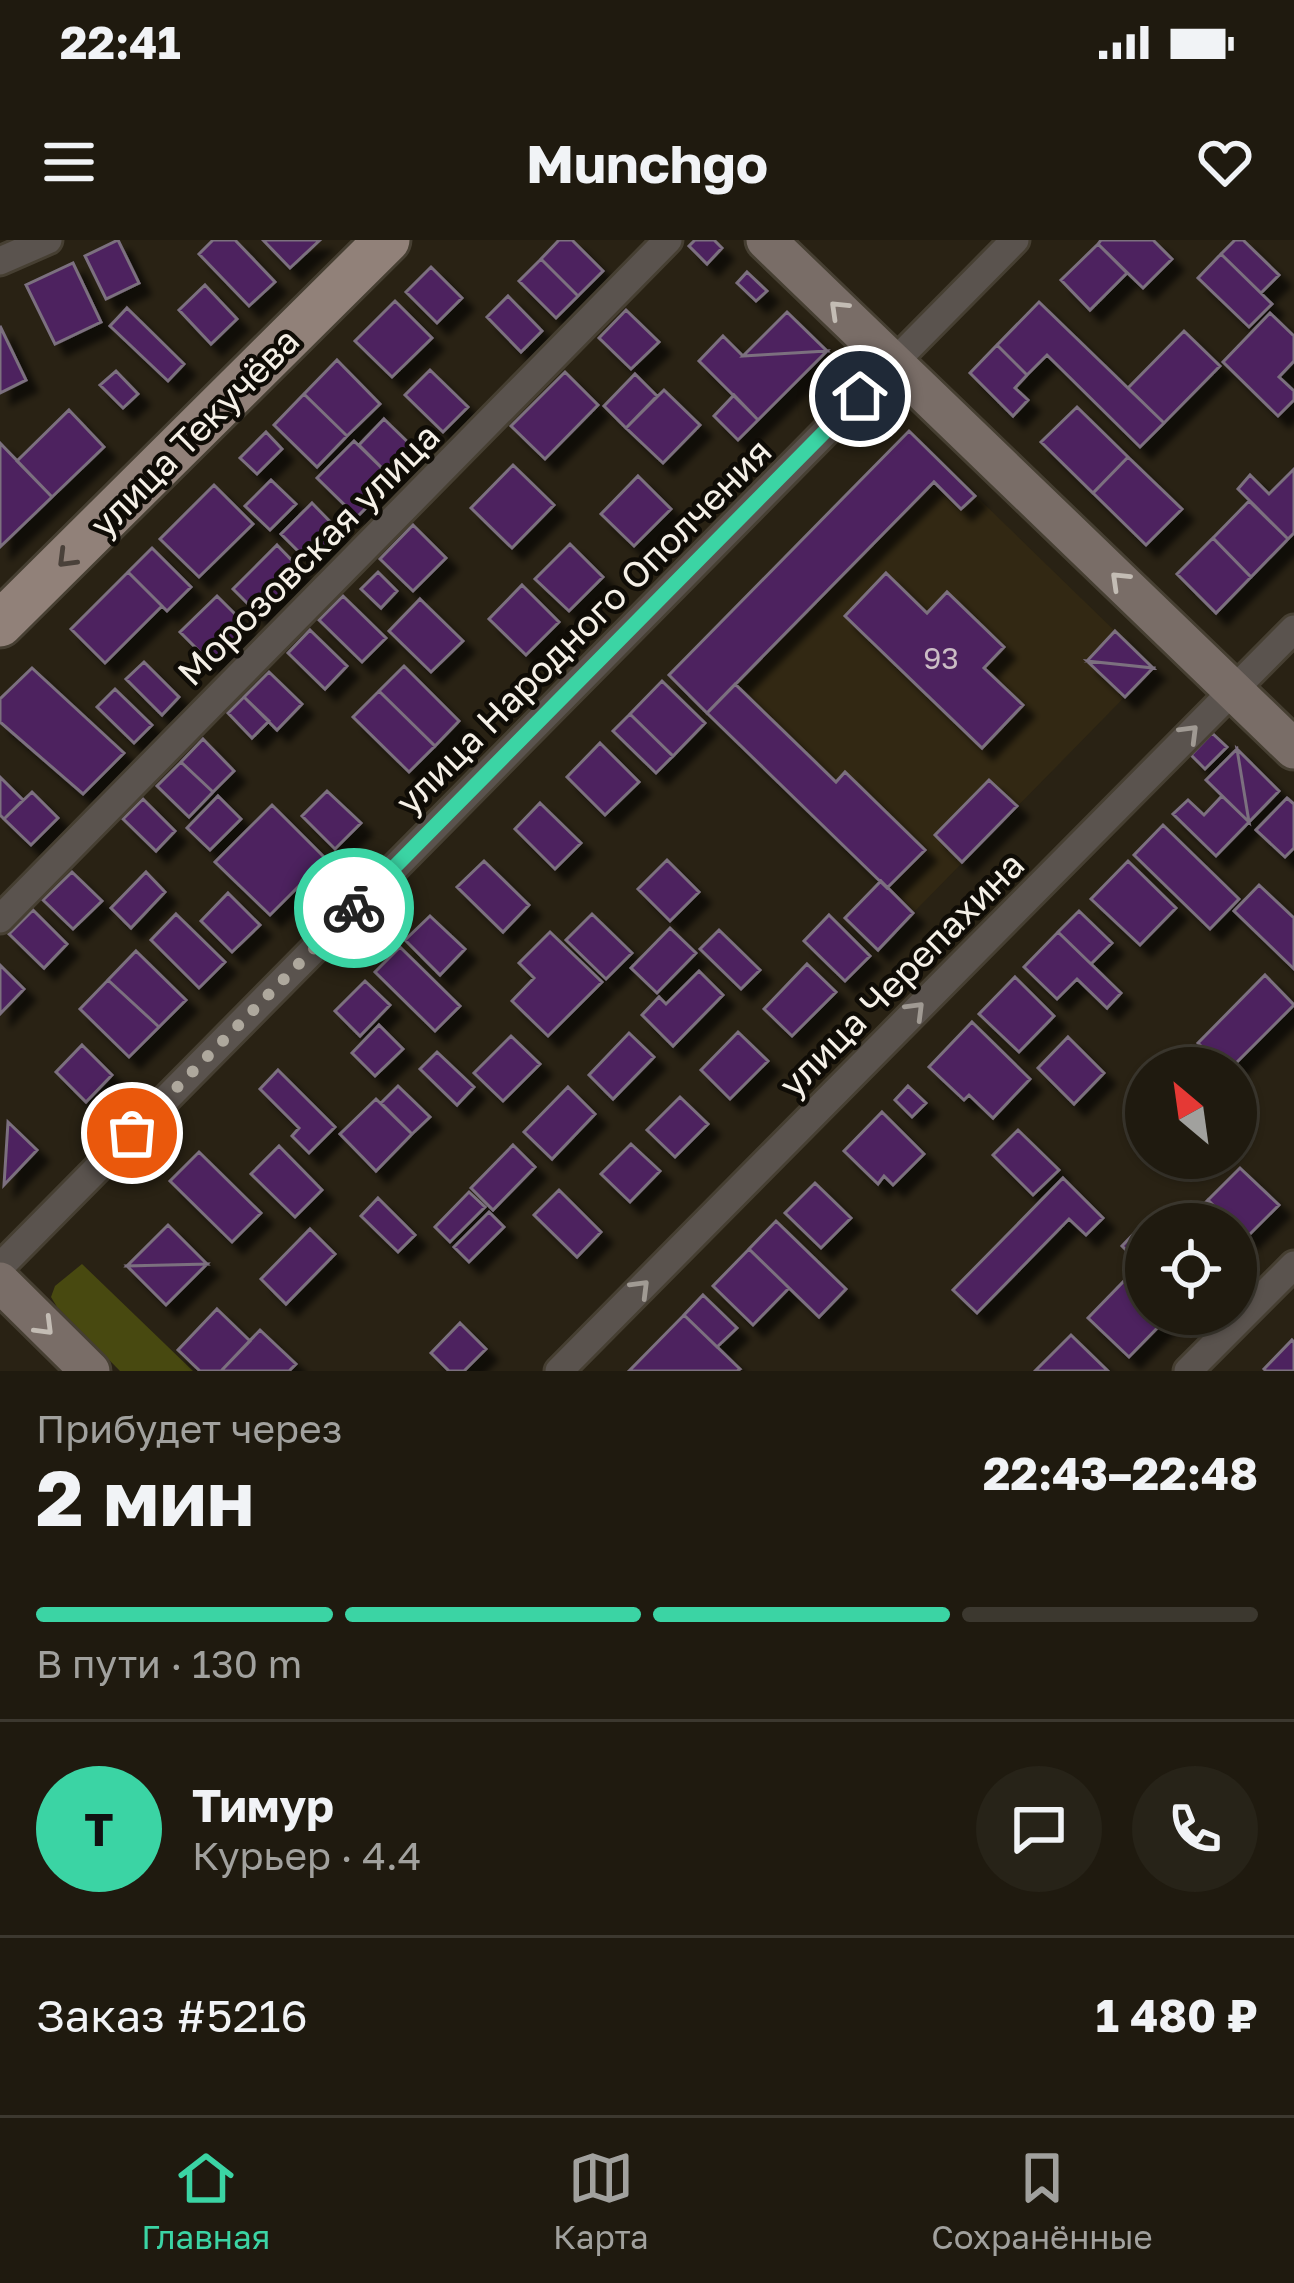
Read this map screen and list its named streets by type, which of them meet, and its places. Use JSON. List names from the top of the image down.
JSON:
{
  "streets": {
    "main road": ["улица Текучёва"],
    "street": ["Морозовская улица", "улица Народного Ополчения", "улица Черепахина"]
  },
  "one_way": ["улица Текучёва", "улица Черепахина"],
  "house_numbers": ["93"],
  "north": "top left",
  "page": {
    "status": "22:41",
    "header": "Munchgo",
    "heading": ["2 мин", "Прибудет через", "22:43–22:48"],
    "panel": [
      "Тимур",
      "Курьер · 4.4",
      "Заказ #5216",
      "1 480 ₽"
    ],
    "bar": "В пути · 130 m",
    "round": "Т",
    "tabs": ["Главная", "Карта", "Сохранённые"]
  }
}
